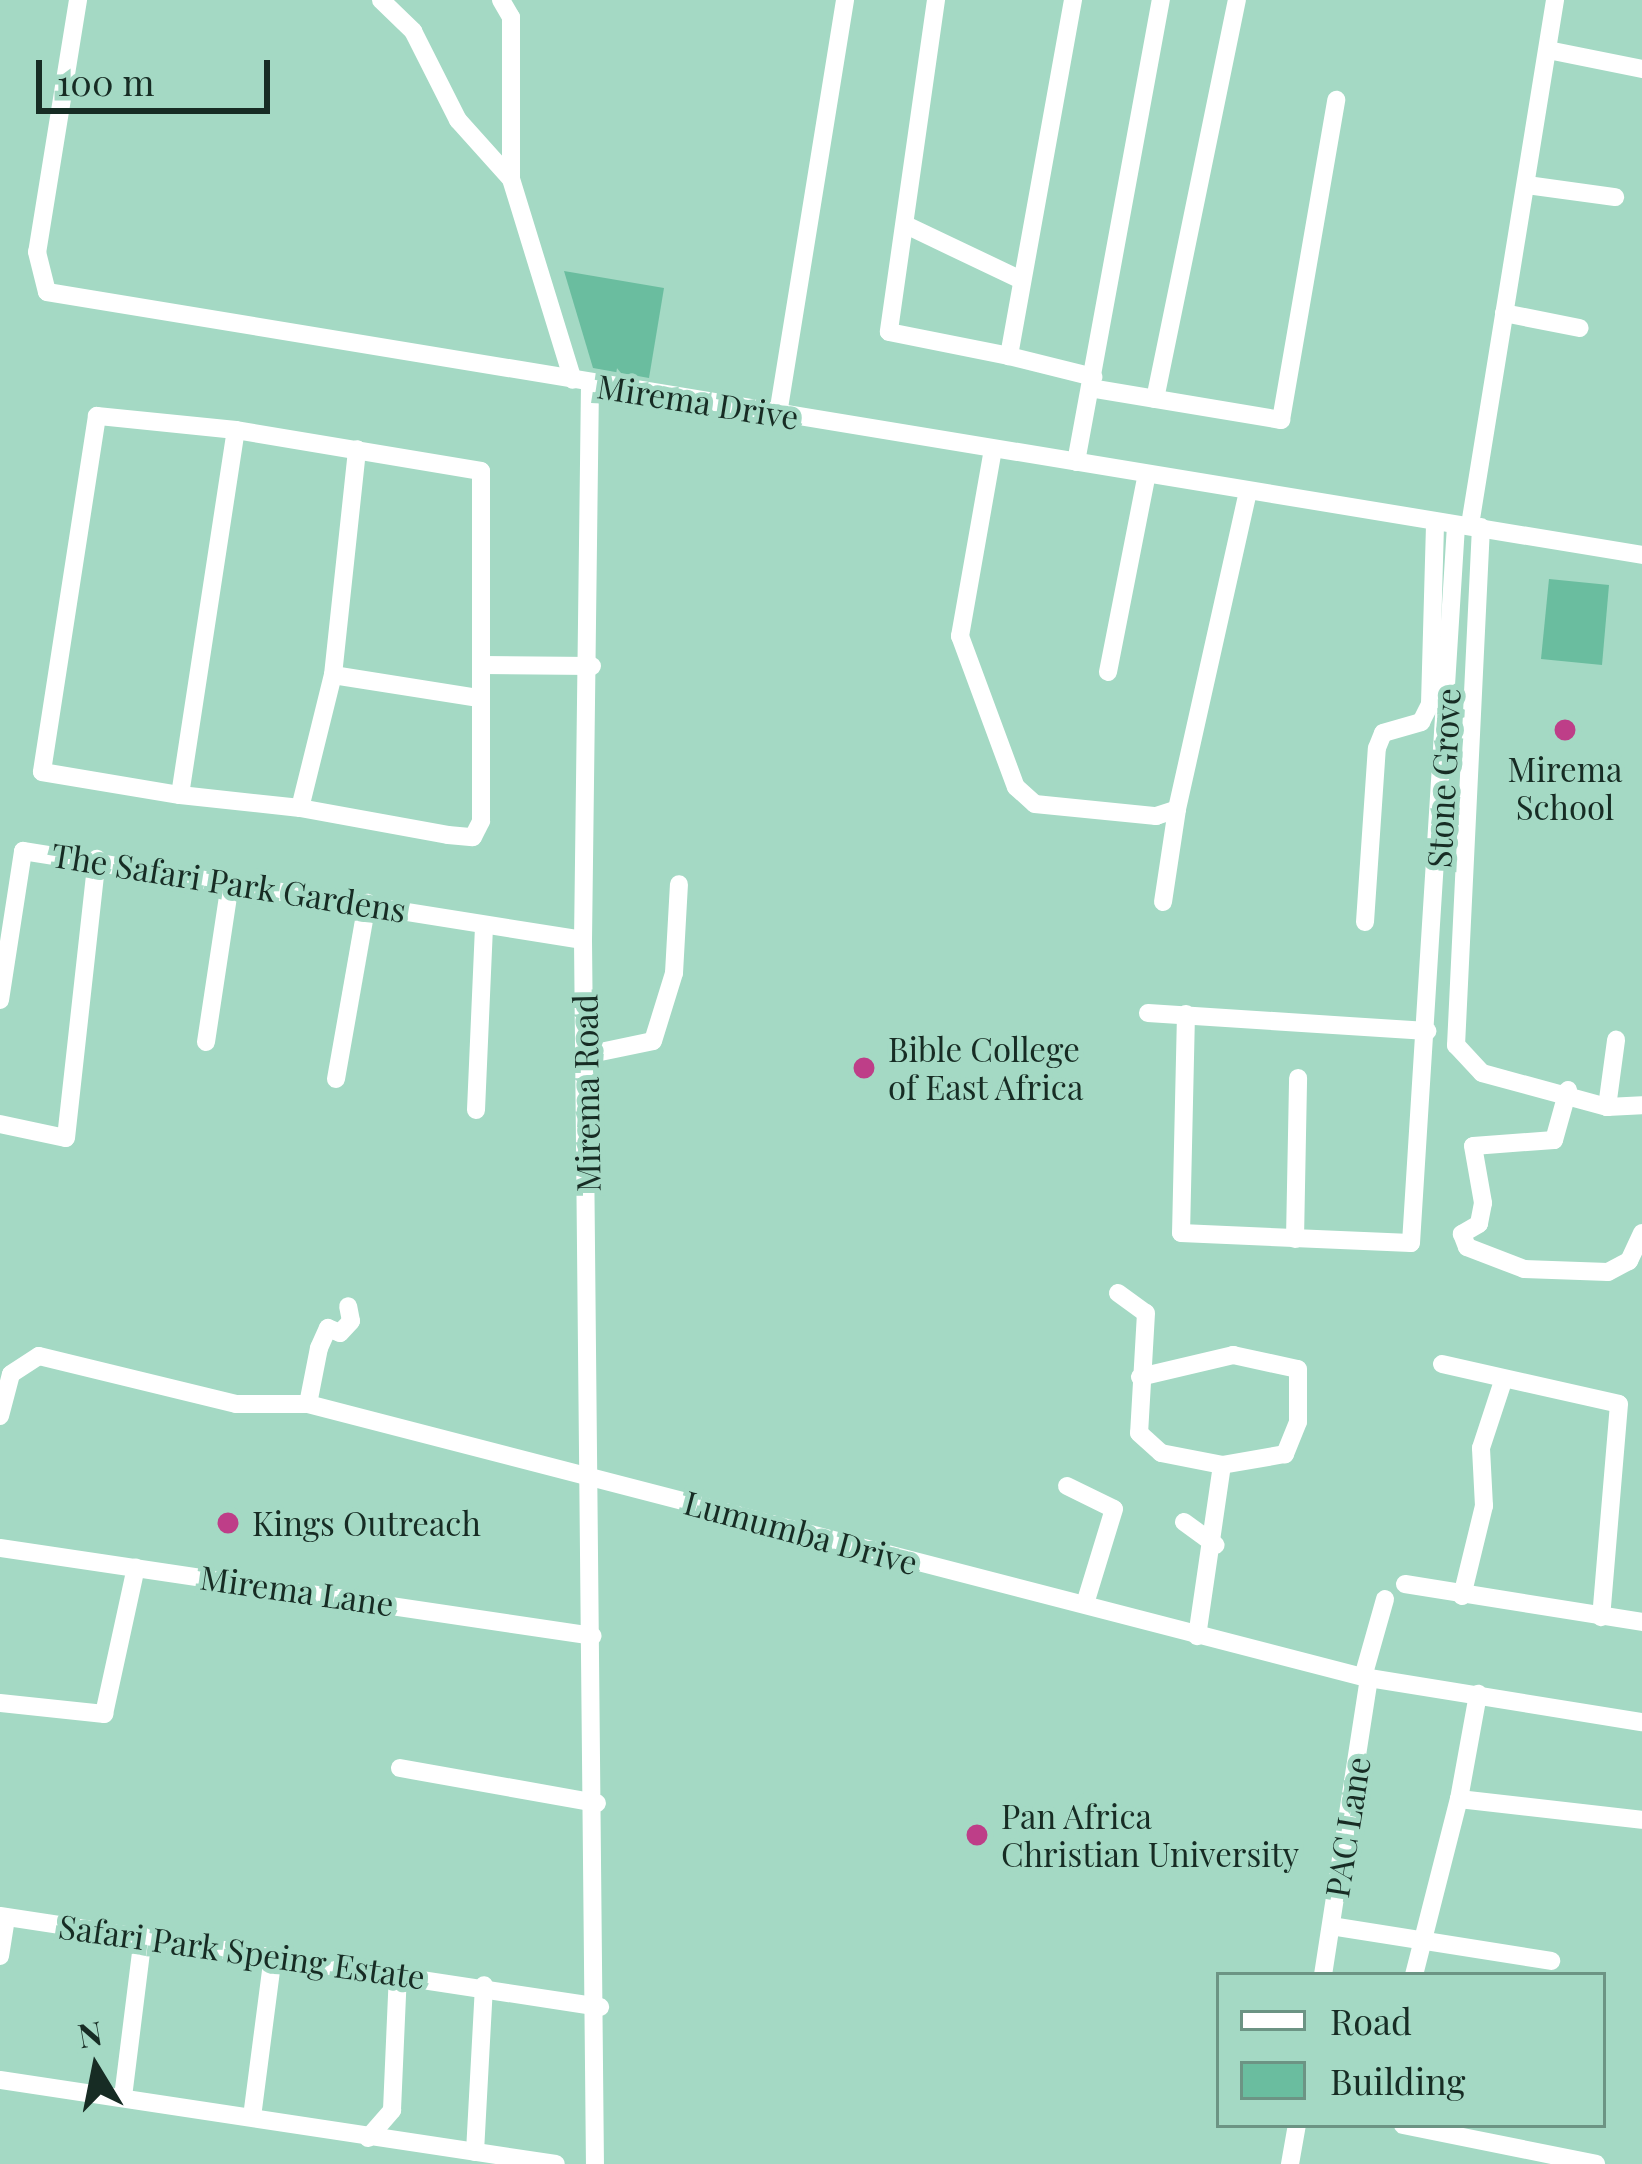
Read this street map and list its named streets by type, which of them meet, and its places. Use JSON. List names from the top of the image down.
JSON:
{
  "streets": {
    "street": [
      "Mirema Drive",
      "Stone Grove",
      "The Safari Park Gardens",
      "Mirema Road",
      "Lumumba Drive",
      "Mirema Lane",
      "PAC Lane",
      "Safari Park Speing Estate"
    ]
  },
  "crossings": [
    ["Mirema Drive", "Stone Grove"],
    ["Mirema Drive", "Mirema Road"],
    ["The Safari Park Gardens", "Mirema Road"],
    ["Mirema Road", "Lumumba Drive"],
    ["Mirema Road", "Mirema Lane"],
    ["Mirema Road", "Safari Park Speing Estate"],
    ["Lumumba Drive", "PAC Lane"]
  ],
  "places": [
    "Mirema School",
    "Bible College of East Africa",
    "Kings Outreach",
    "Pan Africa Christian University"
  ],
  "legend": ["Road", "Building"],
  "scale_bar": "100 m",
  "north": "top"
}
